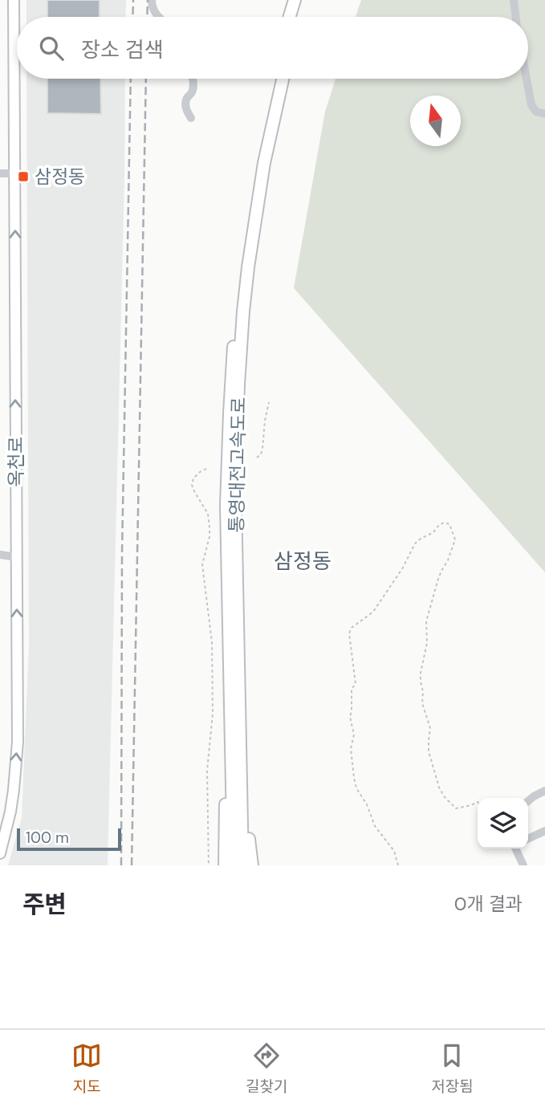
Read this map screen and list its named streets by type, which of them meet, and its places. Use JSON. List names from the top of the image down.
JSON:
{
  "streets": {
    "highway": ["통영대전고속도로"],
    "main road": ["옥천로"]
  },
  "one_way": ["옥천로"],
  "districts": ["삼정동"],
  "places": {
    "transit": ["삼정동"]
  },
  "scale_bar": "100 m",
  "north": "top",
  "page": {
    "search": "장소 검색",
    "scale": "100 m",
    "heading": ["주변", "0개 결과"],
    "nav": ["지도", "길찾기", "저장됨"]
  }
}
